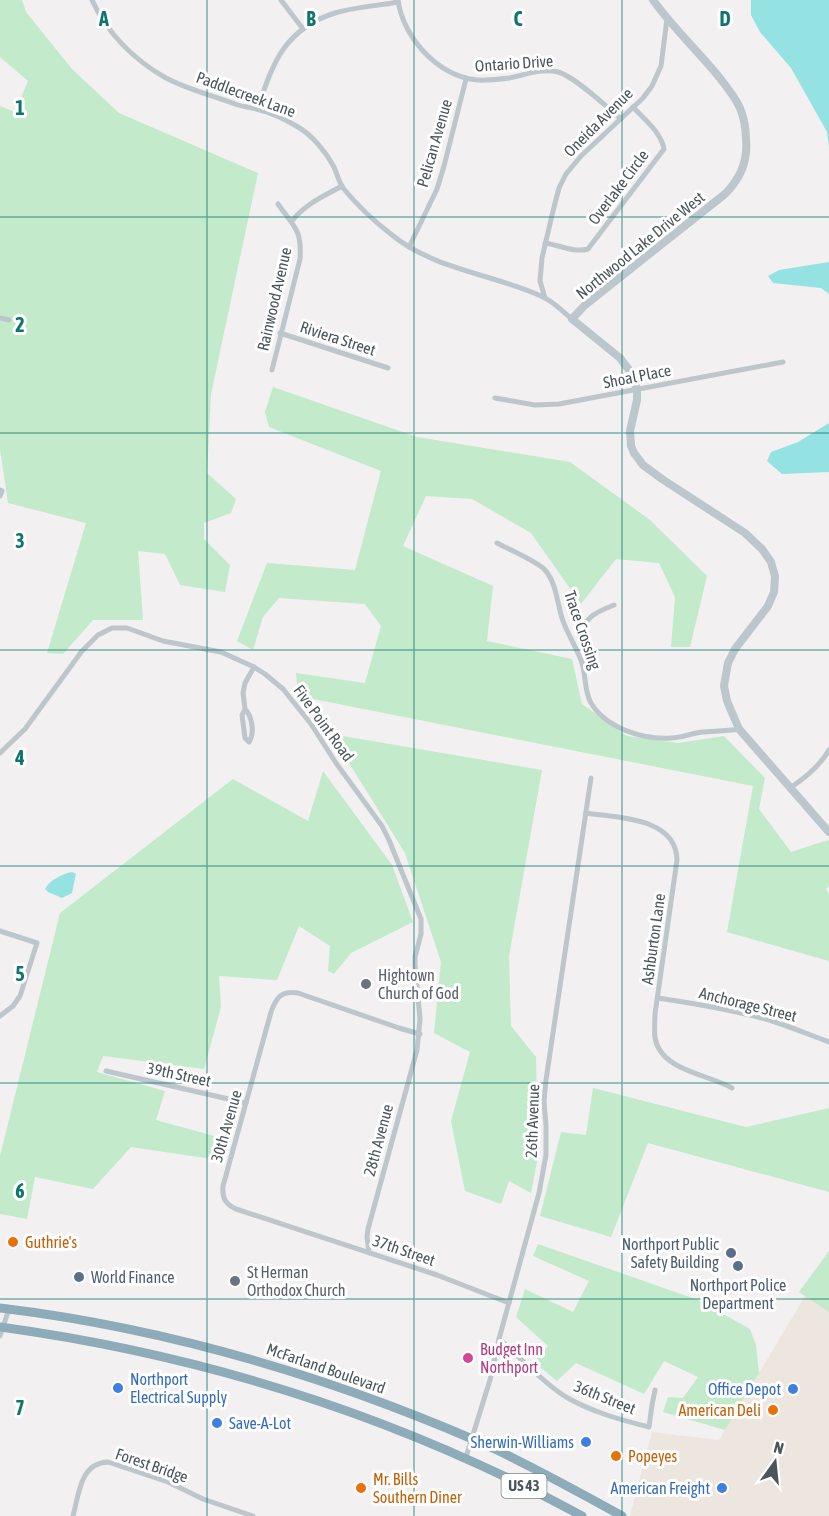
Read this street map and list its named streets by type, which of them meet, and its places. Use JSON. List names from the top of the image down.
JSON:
{
  "streets": {
    "highway": ["McFarland Boulevard", "US 43"],
    "street": [
      "Ontario Drive",
      "Paddlecreek Lane",
      "Oneida Avenue",
      "Pelican Avenue",
      "Overlake Circle",
      "Northwood Lake Drive West",
      "Rainwood Avenue",
      "Riviera Street",
      "Shoal Place",
      "Trace Crossing",
      "Five Point Road",
      "Ashburton Lane",
      "Anchorage Street",
      "39th Street",
      "26th Avenue",
      "30th Avenue",
      "28th Avenue",
      "37th Street",
      "36th Street",
      "Forest Bridge"
    ]
  },
  "crossings": [
    ["Ontario Drive", "Oneida Avenue"],
    ["Ontario Drive", "Pelican Avenue"],
    ["Paddlecreek Lane", "Oneida Avenue"],
    ["Paddlecreek Lane", "Pelican Avenue"],
    ["Paddlecreek Lane", "Northwood Lake Drive West"],
    ["Oneida Avenue", "Overlake Circle"],
    ["Oneida Avenue", "Northwood Lake Drive West"],
    ["Northwood Lake Drive West", "Shoal Place"],
    ["Rainwood Avenue", "Riviera Street"],
    ["Five Point Road", "30th Avenue"],
    ["Five Point Road", "28th Avenue"],
    ["Ashburton Lane", "Anchorage Street"],
    ["Ashburton Lane", "26th Avenue"],
    ["39th Street", "30th Avenue"],
    ["26th Avenue", "37th Street"],
    ["26th Avenue", "McFarland Boulevard"],
    ["26th Avenue", "36th Street"],
    ["30th Avenue", "28th Avenue"],
    ["30th Avenue", "37th Street"],
    ["28th Avenue", "37th Street"]
  ],
  "places": [
    "Hightown Church of God",
    "Guthrie's",
    "Northport Public Safety Building",
    "Northport Police Department",
    "World Finance",
    "St Herman Orthodox Church",
    "Budget Inn Northport",
    "Northport Electrical Supply",
    "Office Depot",
    "American Deli",
    "Save-A-Lot",
    "Sherwin-Williams",
    "Popeyes",
    "Mr. Bills Southern Diner",
    "American Freight"
  ],
  "north": "top",
  "grid": {
    "columns": [
      "A",
      "B",
      "C",
      "D"
    ],
    "rows": [
      "1",
      "2",
      "3",
      "4",
      "5",
      "6",
      "7"
    ]
  }
}
